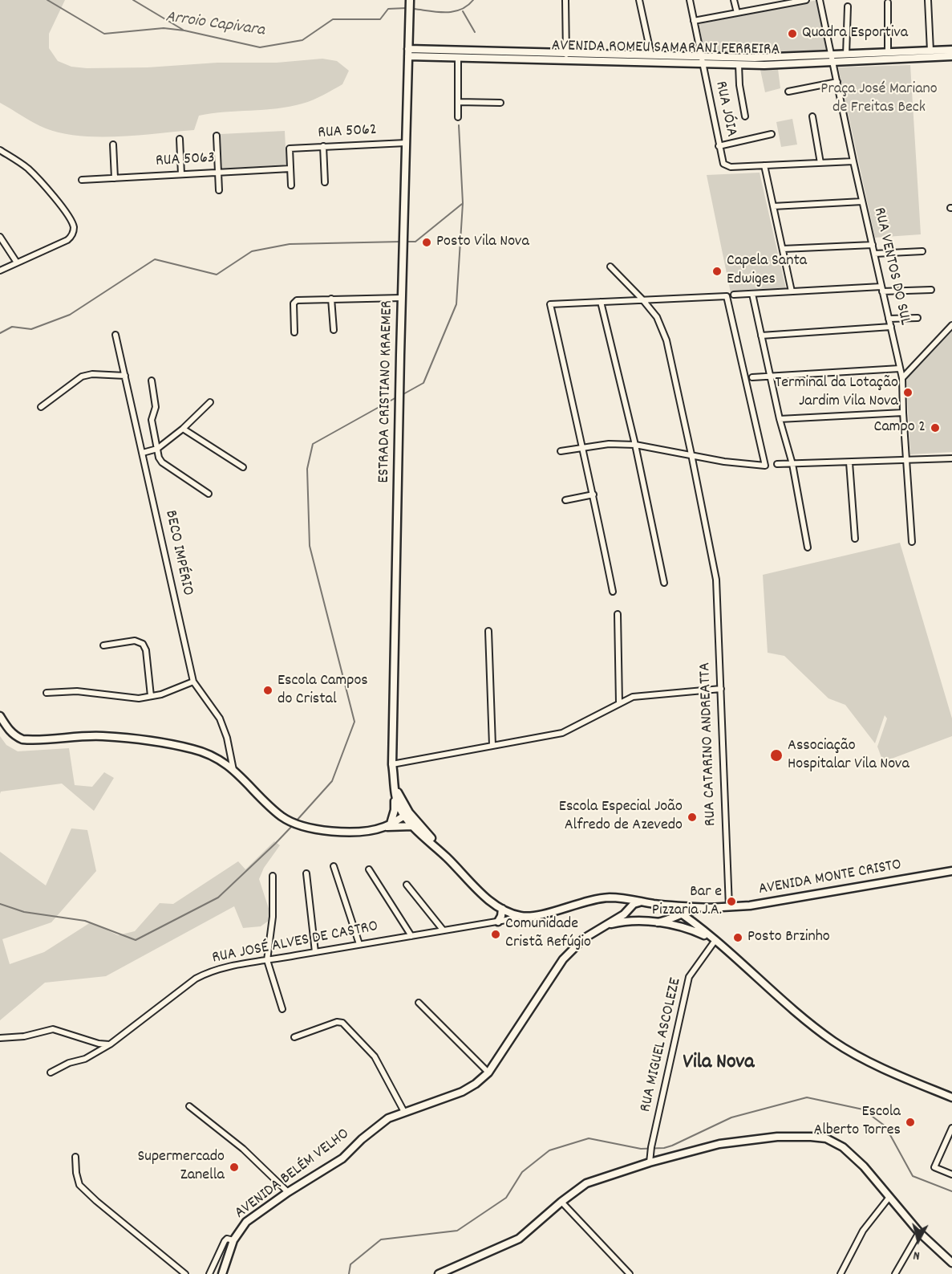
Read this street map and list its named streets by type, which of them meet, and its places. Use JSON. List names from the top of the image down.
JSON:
{
  "streets": {
    "main road": [
      "AVENIDA ROMEU SAMARANI FERREIRA",
      "ESTRADA CRISTIANO KRAEMER",
      "AVENIDA MONTE CRISTO",
      "AVENIDA BELÉM VELHO"
    ],
    "street": [
      "RUA JÓIA",
      "RUA 5062",
      "RUA 5063",
      "RUA VENTOS DO SUL",
      "BECO IMPÉRIO",
      "RUA CATARINO ANDREATTA",
      "RUA JOSÉ ALVES DE CASTRO",
      "RUA MIGUEL ASCOLEZE"
    ]
  },
  "crossings": [
    ["AVENIDA ROMEU SAMARANI FERREIRA", "RUA JÓIA"],
    ["AVENIDA ROMEU SAMARANI FERREIRA", "RUA VENTOS DO SUL"],
    ["AVENIDA ROMEU SAMARANI FERREIRA", "ESTRADA CRISTIANO KRAEMER"],
    ["RUA 5062", "RUA 5063"],
    ["RUA 5062", "ESTRADA CRISTIANO KRAEMER"],
    ["ESTRADA CRISTIANO KRAEMER", "AVENIDA MONTE CRISTO"],
    ["ESTRADA CRISTIANO KRAEMER", "RUA JOSÉ ALVES DE CASTRO"],
    ["ESTRADA CRISTIANO KRAEMER", "AVENIDA BELÉM VELHO"],
    ["RUA CATARINO ANDREATTA", "AVENIDA MONTE CRISTO"],
    ["AVENIDA MONTE CRISTO", "AVENIDA BELÉM VELHO"]
  ],
  "districts": ["Vila Nova"],
  "water": ["Arroio Capivara"],
  "parks": ["Praça José Mariano de Freitas Beck"],
  "places": [
    "Quadra Esportiva",
    "Posto Vila Nova",
    "Capela Santa Edwiges",
    "Terminal da Lotação Jardim Vila Nova",
    "Campo 2",
    "Escola Campos do Cristal",
    "Associação Hospitalar Vila Nova",
    "Escola Especial João Alfredo de Azevedo",
    "Bar e Pizzaria J.A.",
    "Comunidade Cristã Refúgio",
    "Posto Brzinho",
    "Escola Alberto Torres",
    "Supermercado Zanella"
  ],
  "north": "bottom"
}
